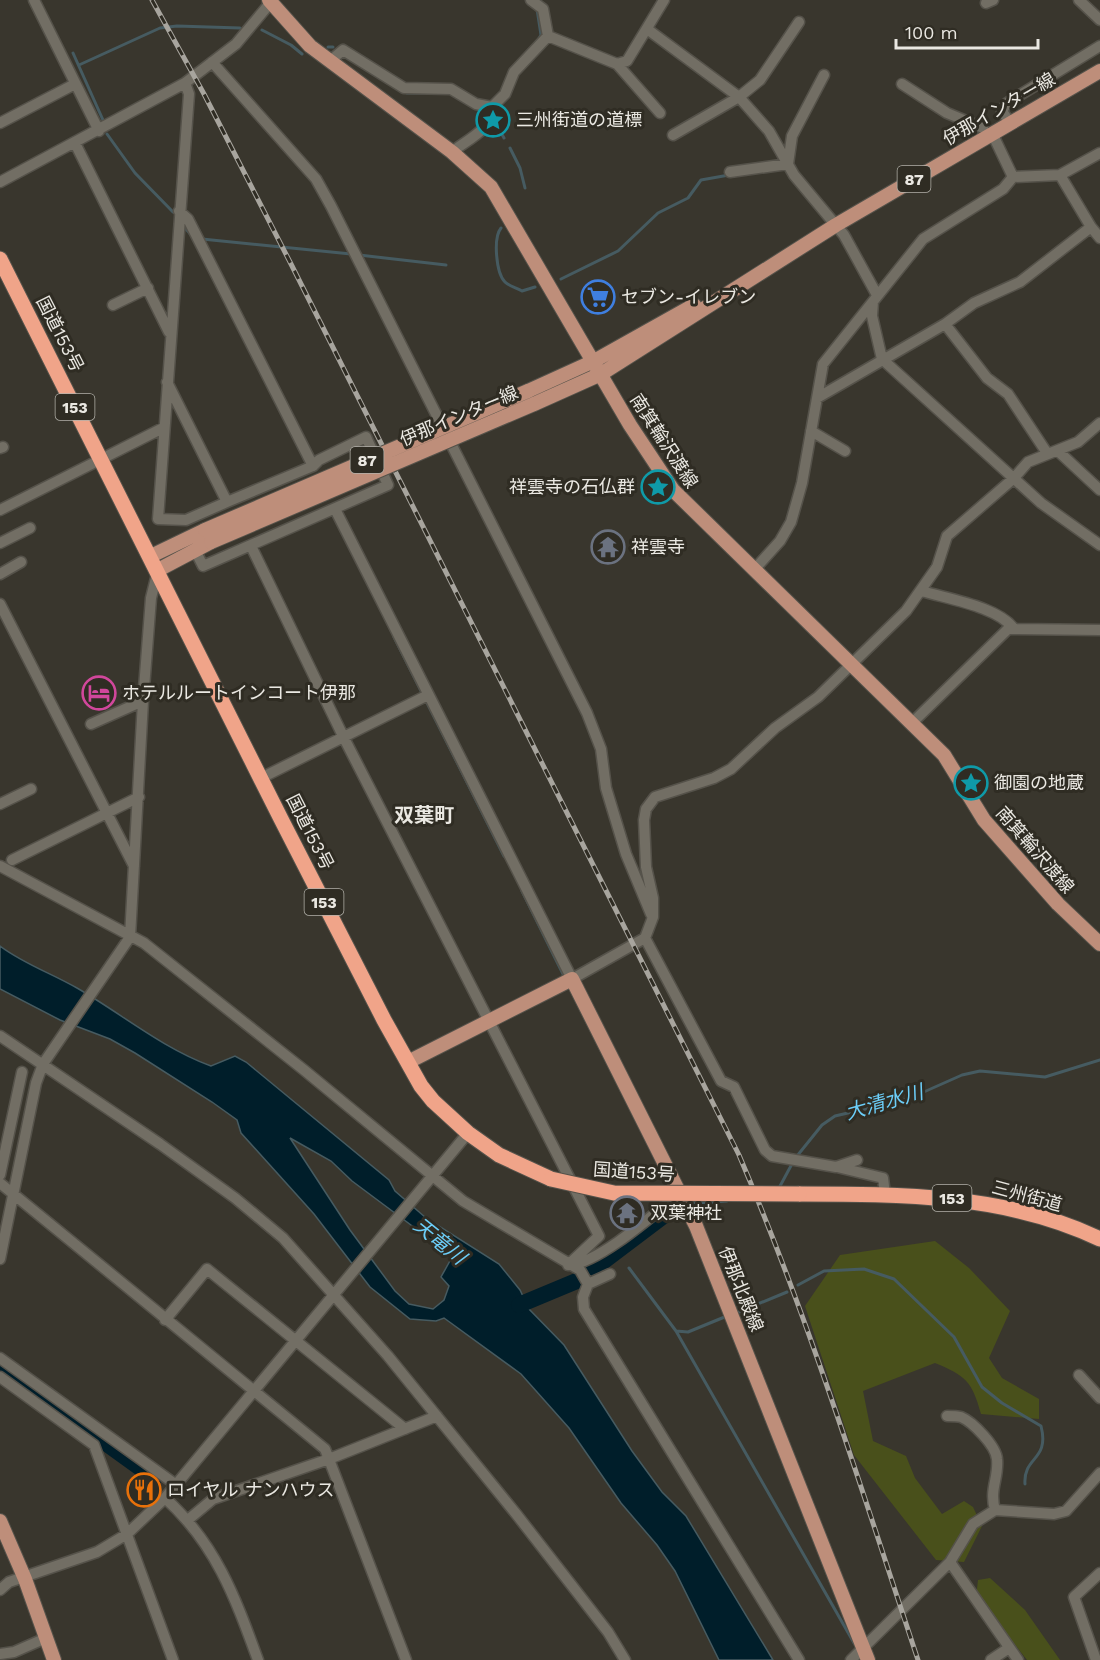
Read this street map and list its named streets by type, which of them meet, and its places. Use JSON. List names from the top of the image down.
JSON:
{
  "streets": {
    "highway": ["国道153号", "153", "三州街道"],
    "main road": [
      "伊那インター線",
      "87",
      "南箕輪沢渡線",
      "伊那北殿線"
    ]
  },
  "crossings": [
    ["伊那インター線", "国道153号"],
    ["伊那インター線", "南箕輪沢渡線"],
    ["国道153号", "三州街道"]
  ],
  "districts": ["双葉町"],
  "water": ["大清水川", "天竜川"],
  "places": {
    "place": ["三州街道の道標", "祥雲寺の石仏群", "御園の地蔵"],
    "supermarket": ["セブン-イレブン"],
    "temple": ["祥雲寺", "双葉神社"],
    "hotel": ["ホテルルートインコート伊那"],
    "restaurant": ["ロイヤル ナンハウス"]
  },
  "scale_bar": "100 m"
}
